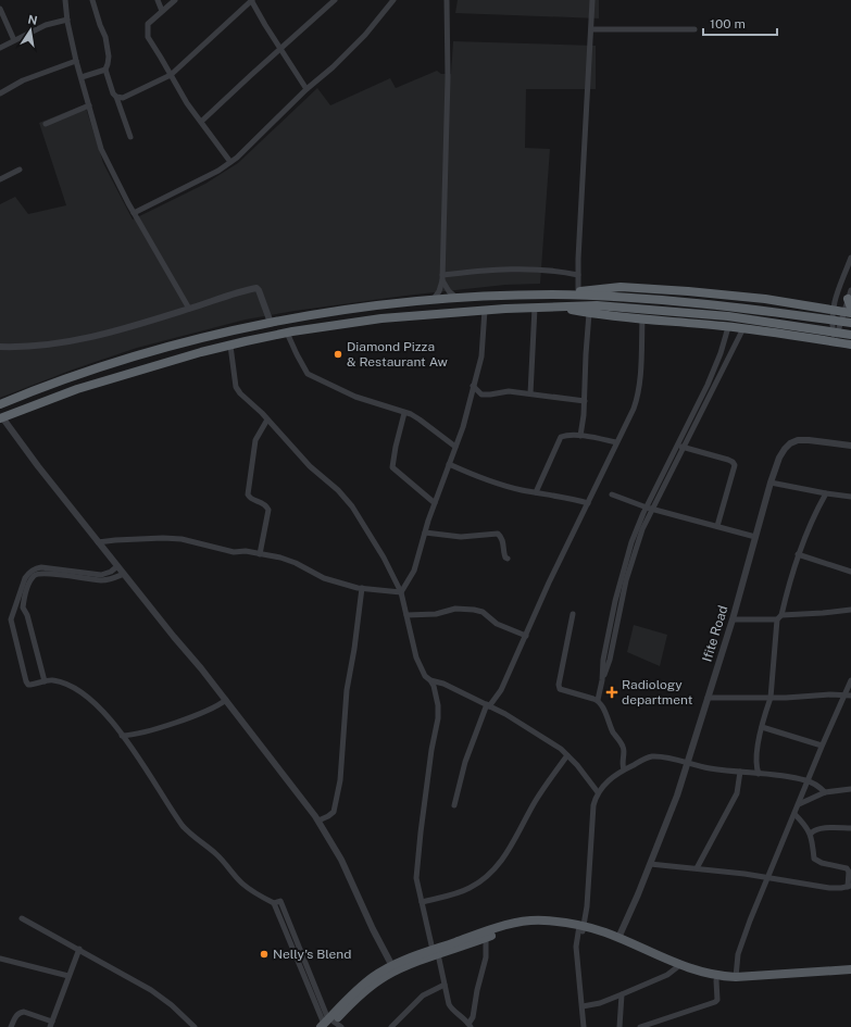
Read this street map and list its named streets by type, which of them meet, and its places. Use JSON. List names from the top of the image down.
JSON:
{
  "streets": {
    "street": ["Ifite Road"]
  },
  "places": {
    "other": ["Diamond Pizza & Restaurant Aw", "Nelly's Blend"],
    "health": ["Radiology department"]
  },
  "scale_bar": "100 m",
  "north": "top"
}
